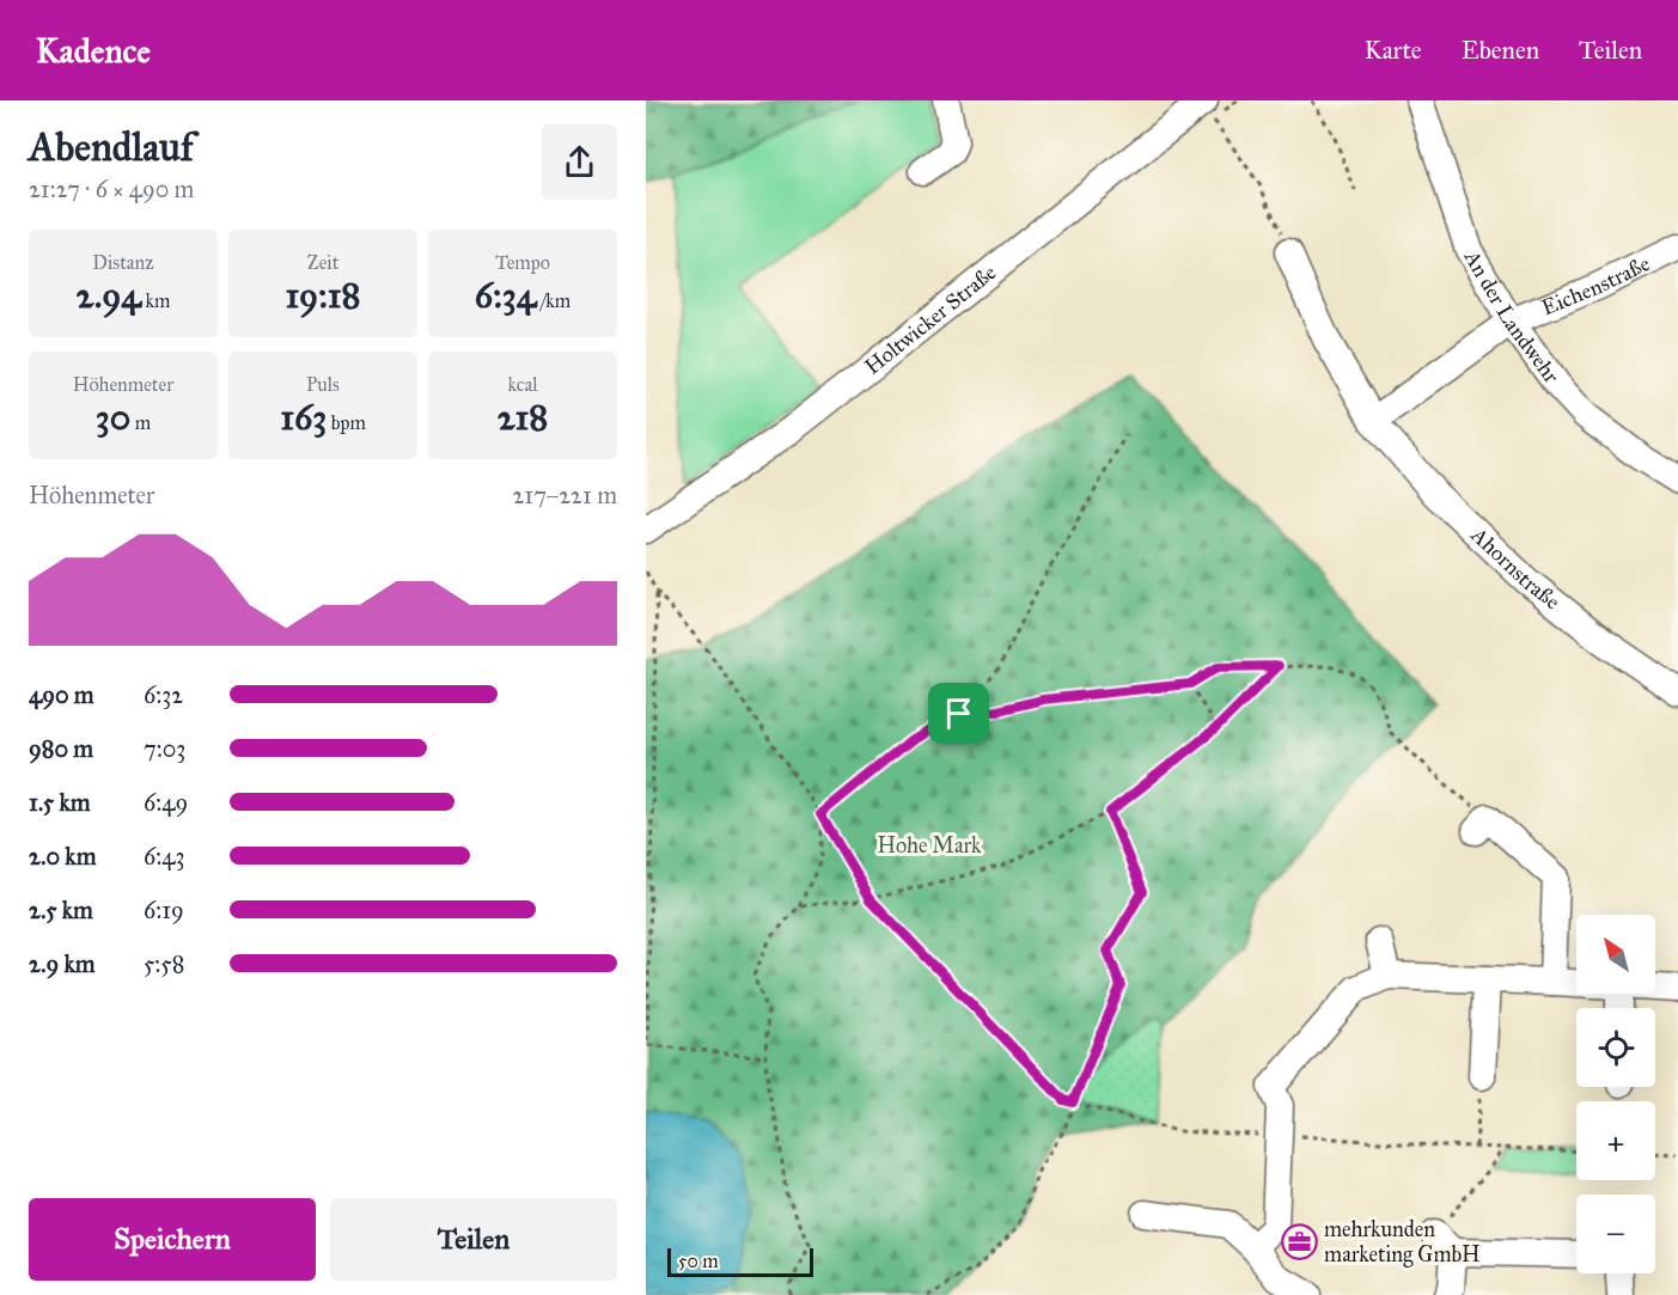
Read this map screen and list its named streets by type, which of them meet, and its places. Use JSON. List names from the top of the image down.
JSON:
{
  "streets": {
    "street": [
      "Eichenstraße",
      "An der Landwehr",
      "Holtwicker Straße",
      "Ahornstraße"
    ]
  },
  "crossings": [
    ["Eichenstraße", "An der Landwehr"]
  ],
  "parks": ["Hohe Mark"],
  "places": {
    "office": ["mehrkunden marketing GmbH"]
  },
  "scale_bar": "50 m",
  "north": "top left",
  "page": {
    "header": "Kadence",
    "nav": ["Karte", "Ebenen", "Teilen"],
    "heading": ["Abendlauf", "21:27 · 6 × 490 m"],
    "stats": [
      ["Distanz", "2.94 km"],
      ["Zeit", "19:18"],
      ["Tempo", "6:34 /km"],
      ["Höhenmeter", "30 m"],
      ["Puls", "163 bpm"],
      ["kcal", "218"]
    ],
    "chart": ["Höhenmeter", "217–221 m"],
    "list": [
      {
        "name": "490 m",
        "note": "6:32"
      },
      {
        "name": "980 m",
        "note": "7:03"
      },
      {
        "name": "1.5 km",
        "note": "6:49"
      },
      {
        "name": "2.0 km",
        "note": "6:43"
      },
      {
        "name": "2.5 km",
        "note": "6:19"
      },
      {
        "name": "2.9 km",
        "note": "5:58"
      }
    ],
    "map_buttons": ["+", "−"],
    "buttons": ["Speichern", "Teilen"],
    "scale": "50 m"
  }
}
